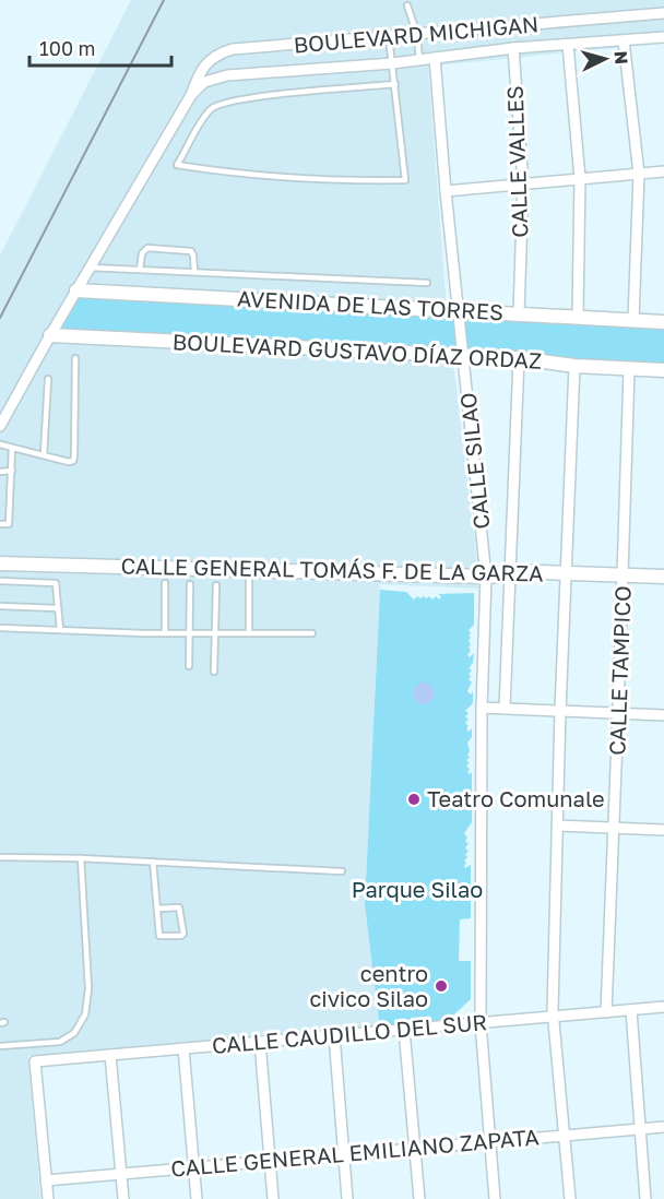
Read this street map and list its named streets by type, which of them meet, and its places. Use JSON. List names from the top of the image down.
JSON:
{
  "streets": {
    "street": [
      "BOULEVARD MICHIGAN",
      "CALLE VALLES",
      "AVENIDA DE LAS TORRES",
      "BOULEVARD GUSTAVO DÍAZ ORDAZ",
      "CALLE SILAO",
      "CALLE GENERAL TOMÁS F. DE LA GARZA",
      "CALLE TAMPICO",
      "CALLE CAUDILLO DEL SUR",
      "CALLE GENERAL EMILIANO ZAPATA"
    ]
  },
  "crossings": [
    ["CALLE VALLES", "AVENIDA DE LAS TORRES"],
    ["AVENIDA DE LAS TORRES", "CALLE SILAO"],
    ["BOULEVARD GUSTAVO DÍAZ ORDAZ", "CALLE SILAO"],
    ["BOULEVARD GUSTAVO DÍAZ ORDAZ", "CALLE TAMPICO"],
    ["CALLE SILAO", "CALLE GENERAL TOMÁS F. DE LA GARZA"],
    ["CALLE SILAO", "CALLE CAUDILLO DEL SUR"],
    ["CALLE SILAO", "CALLE GENERAL EMILIANO ZAPATA"],
    ["CALLE GENERAL TOMÁS F. DE LA GARZA", "CALLE TAMPICO"],
    ["CALLE TAMPICO", "CALLE CAUDILLO DEL SUR"],
    ["CALLE CAUDILLO DEL SUR", "CALLE GENERAL EMILIANO ZAPATA"]
  ],
  "parks": ["Parque Silao"],
  "places": ["Teatro Comunale", "centro civico Silao"],
  "scale_bar": "100 m",
  "north": "right"
}
